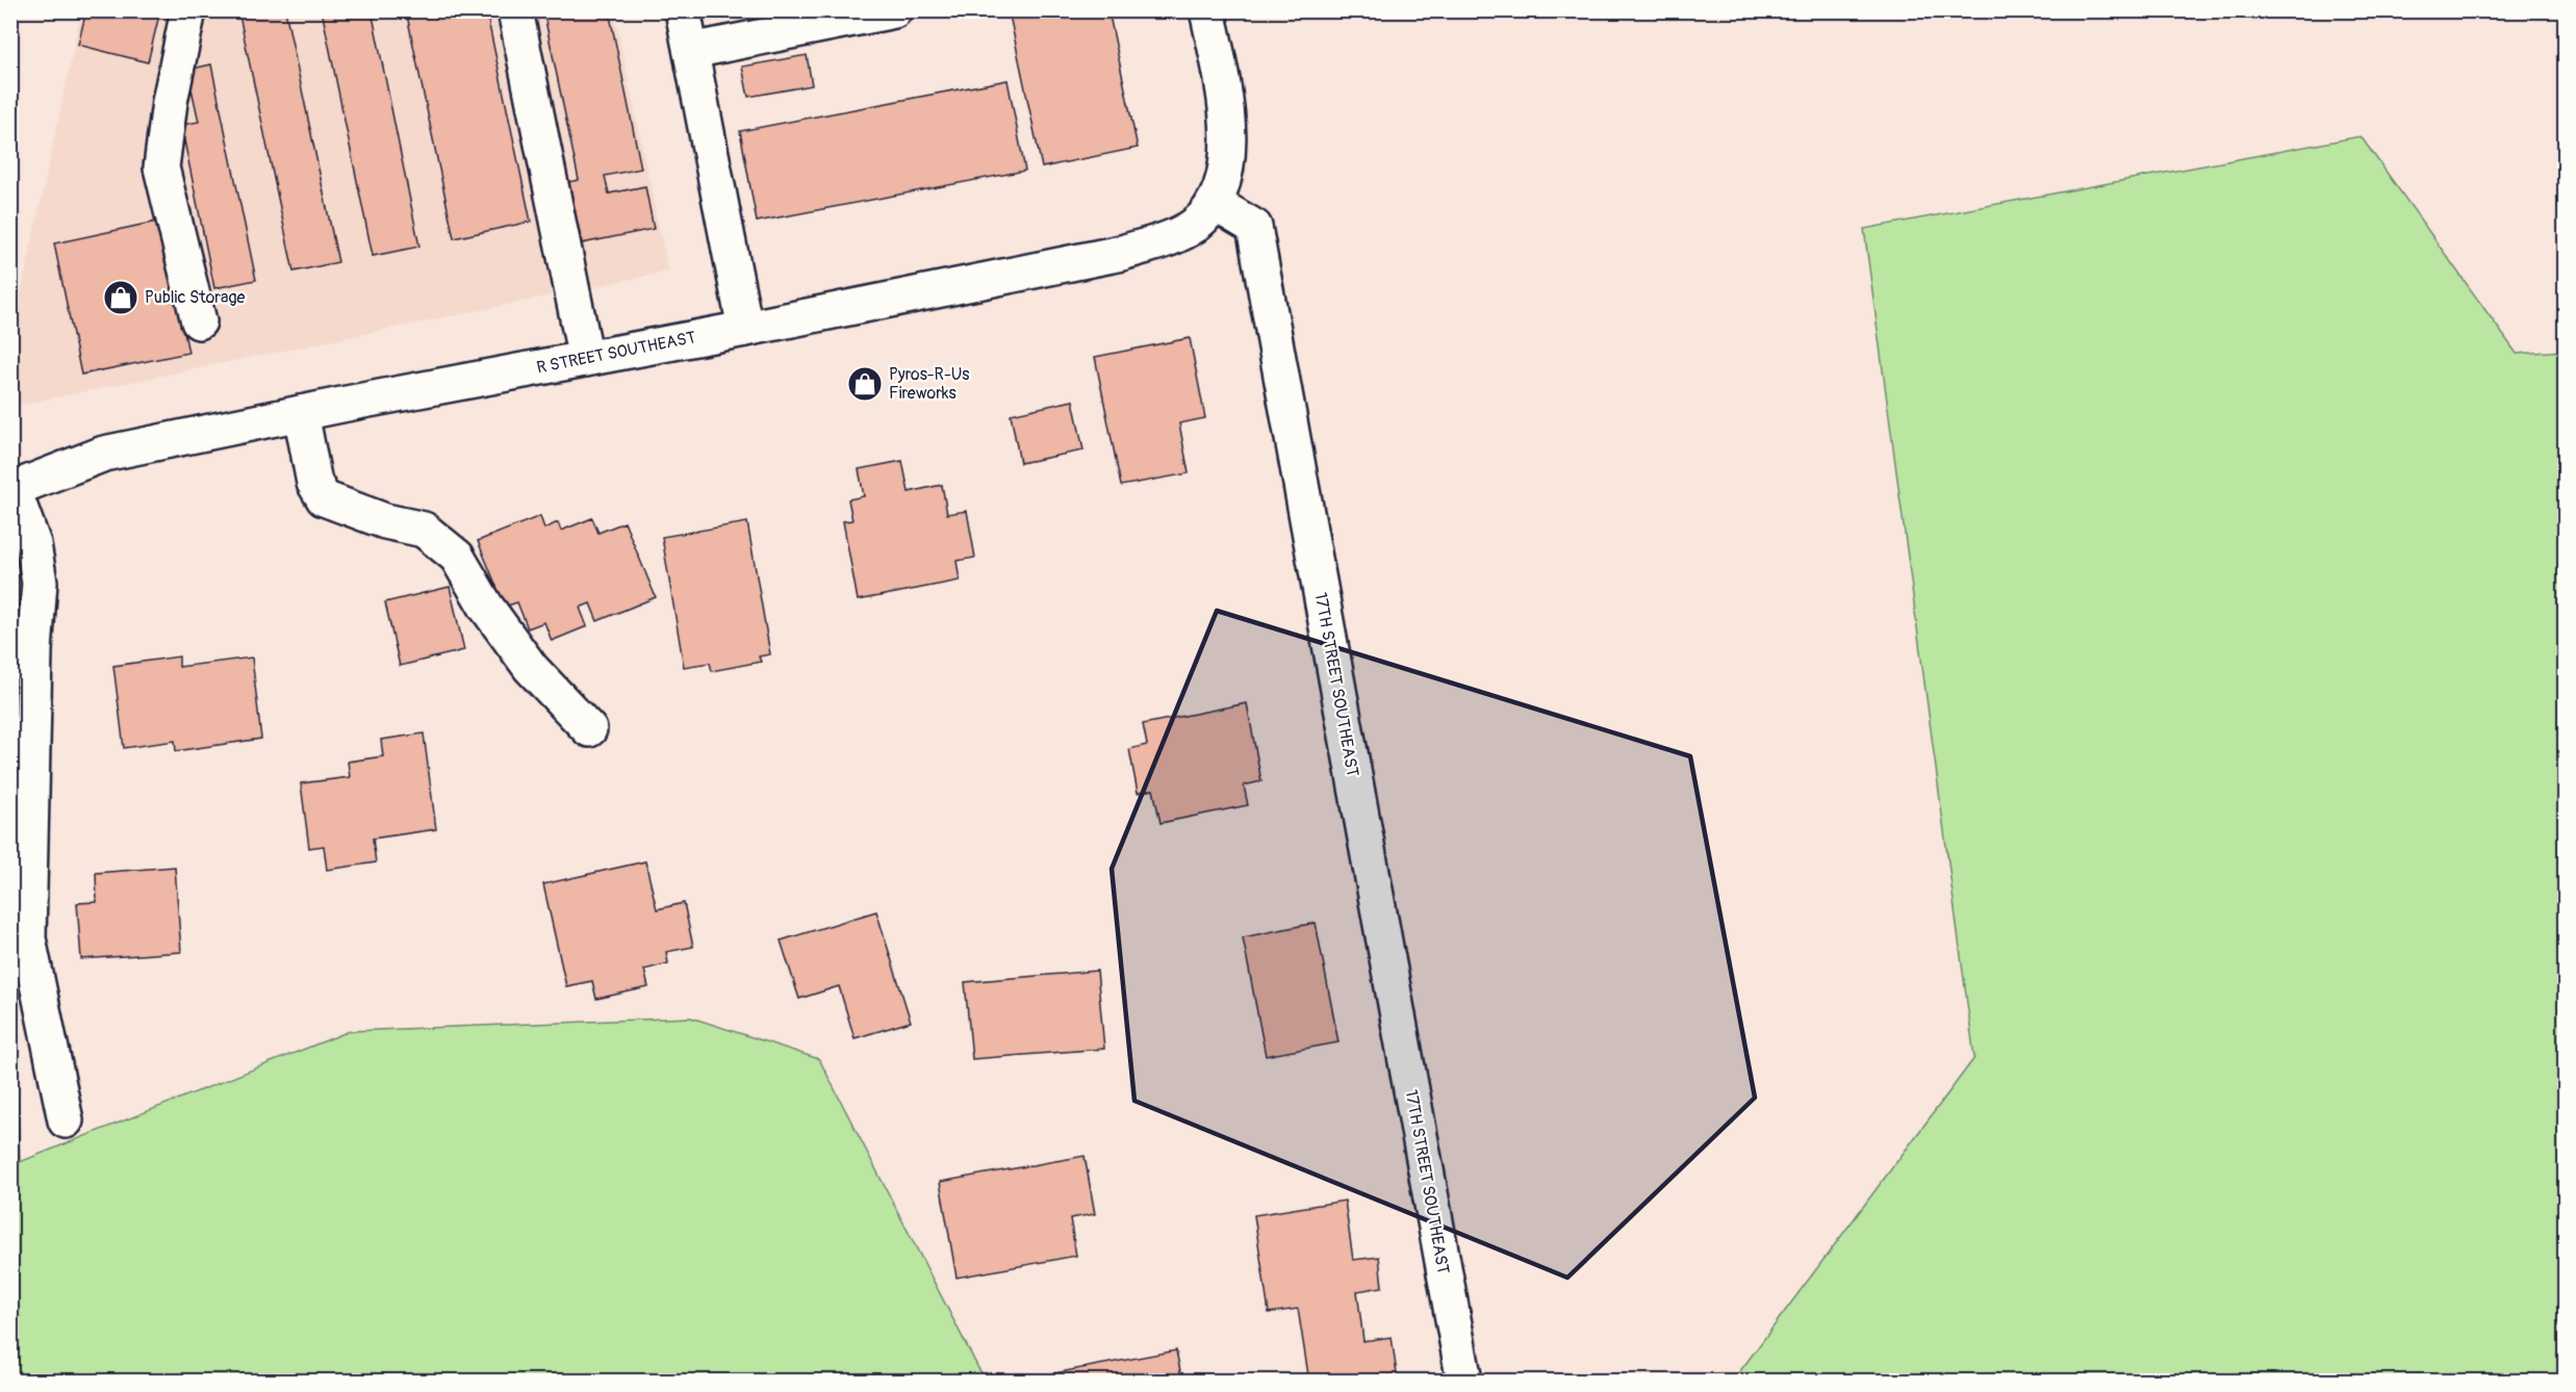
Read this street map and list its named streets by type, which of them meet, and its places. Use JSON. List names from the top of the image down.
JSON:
{
  "streets": {
    "street": ["R STREET SOUTHEAST", "17TH STREET SOUTHEAST"]
  },
  "crossings": [
    ["R STREET SOUTHEAST", "17TH STREET SOUTHEAST"]
  ],
  "places": {
    "shop": ["Public Storage", "Pyros-R-Us Fireworks"]
  }
}
